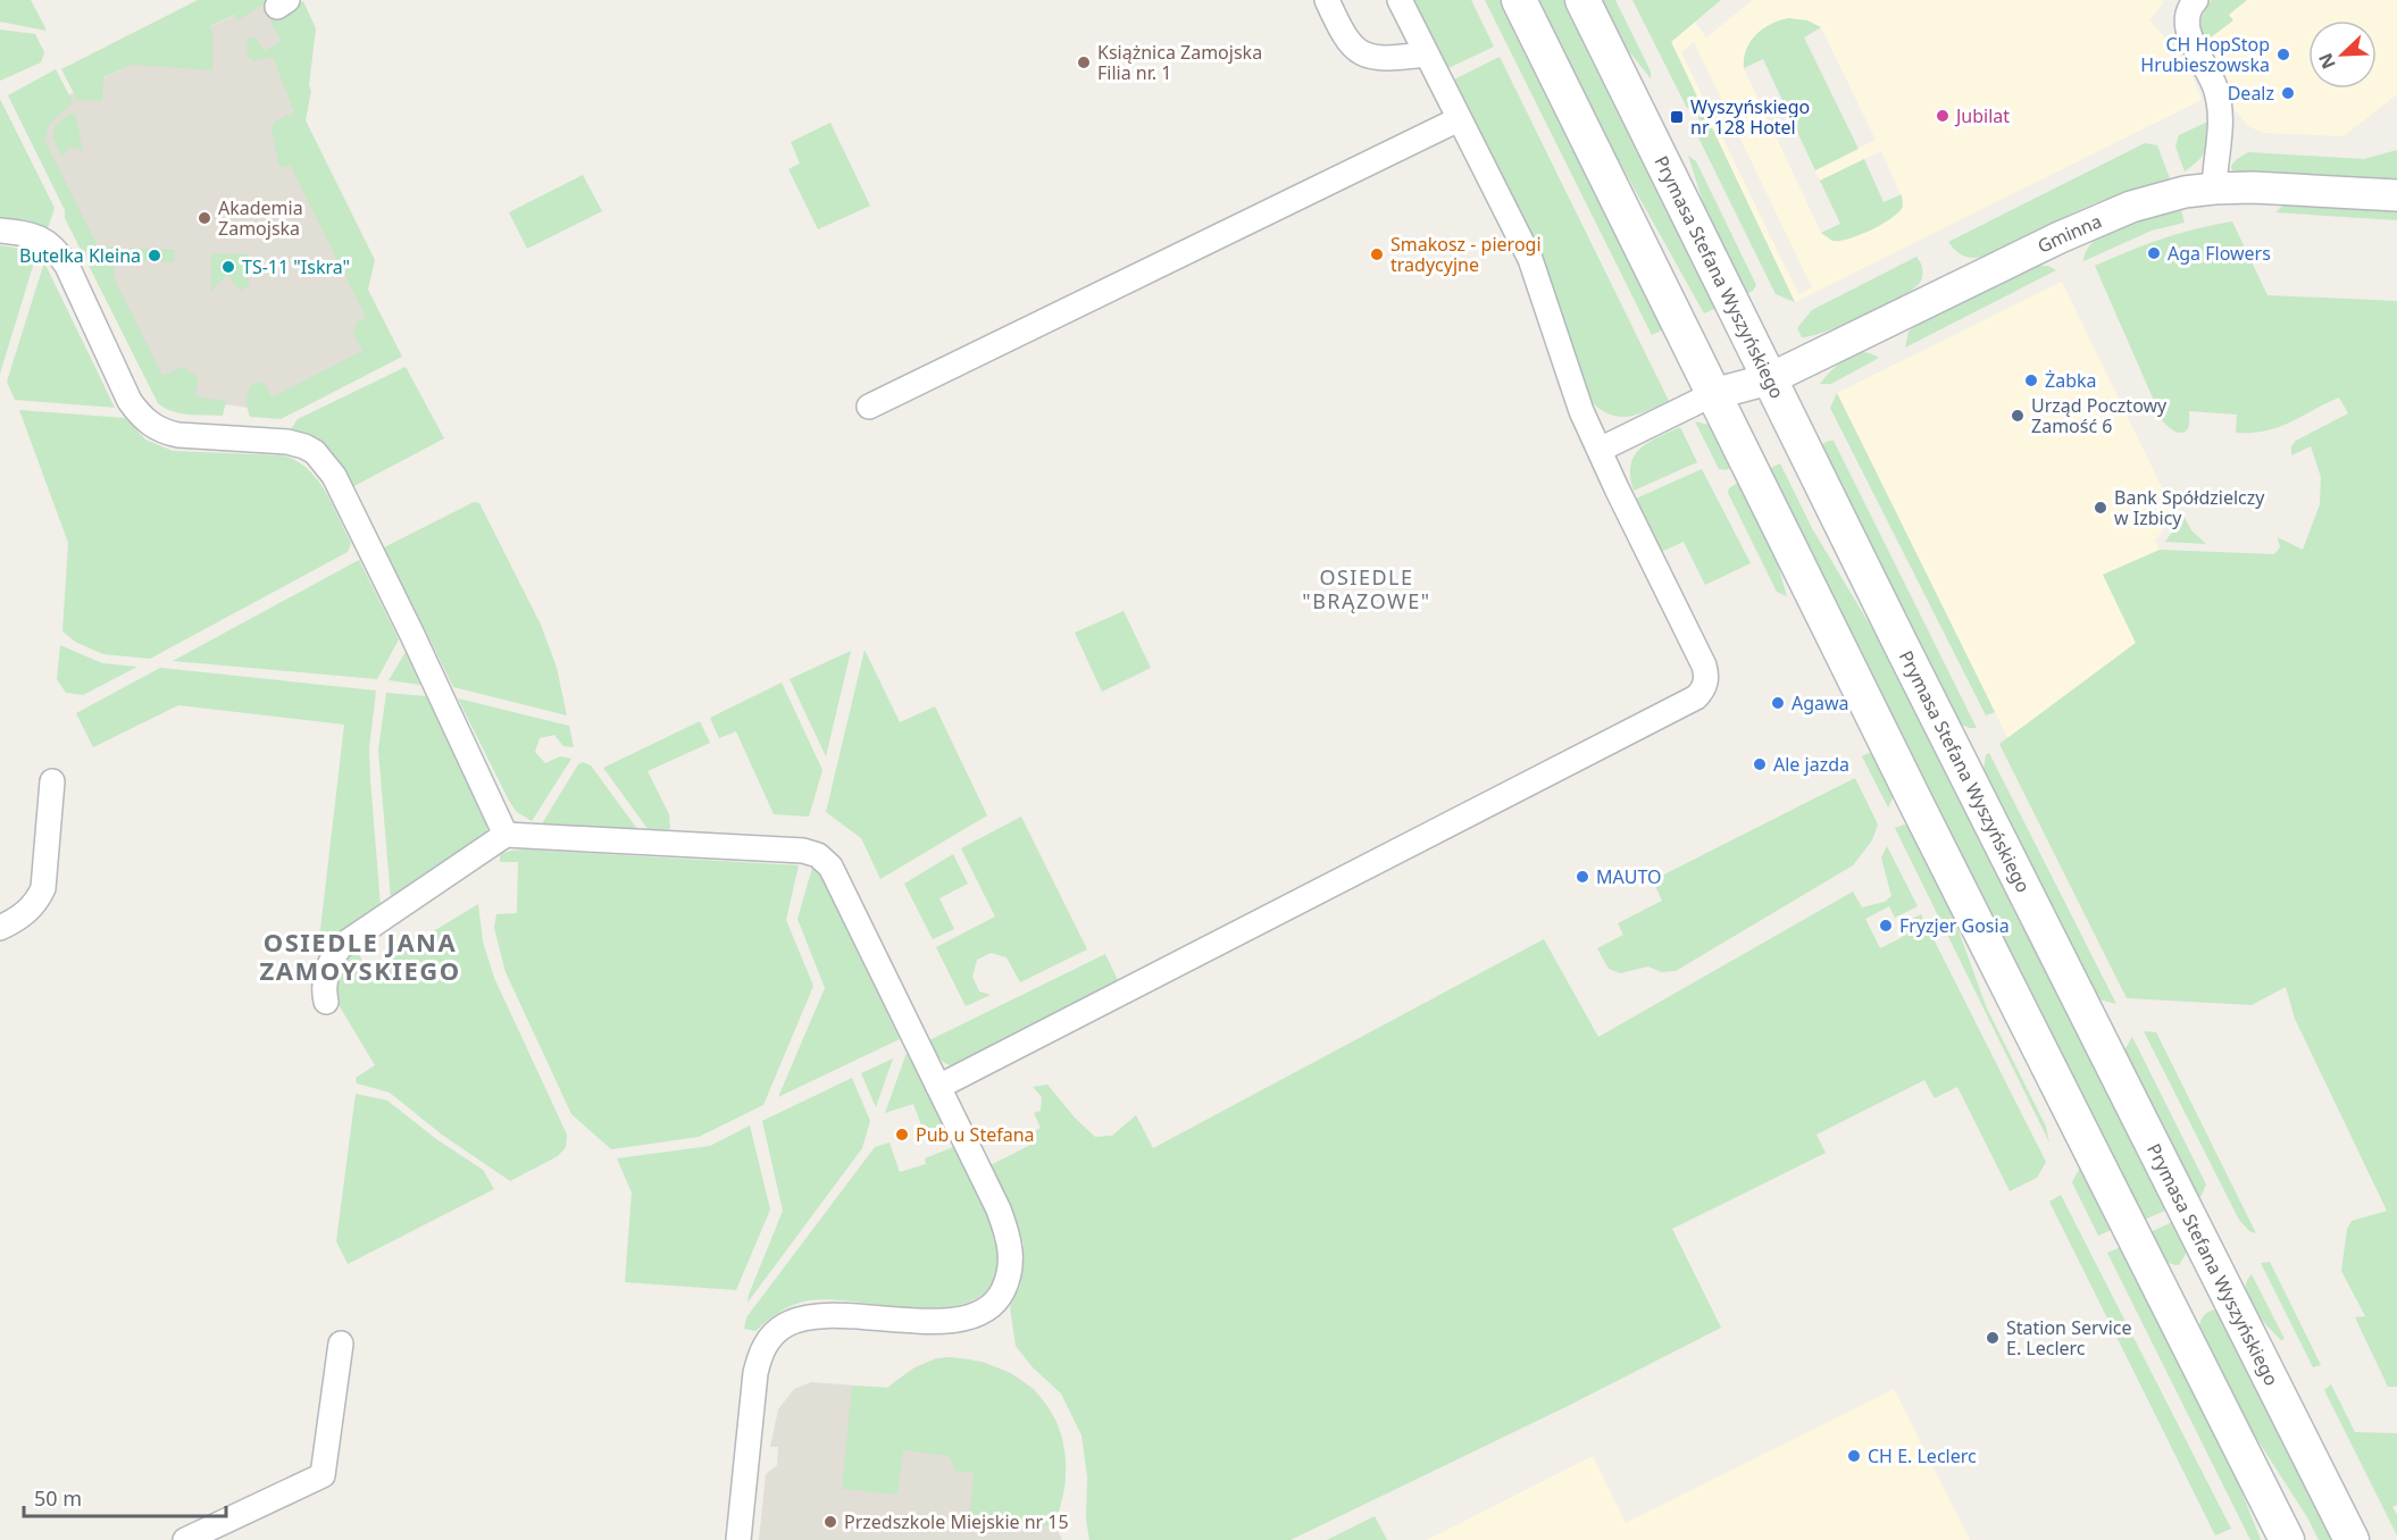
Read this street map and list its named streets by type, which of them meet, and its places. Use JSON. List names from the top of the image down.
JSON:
{
  "streets": {
    "main road": ["Prymasa Stefana Wyszyńskiego"],
    "street": ["Gminna"]
  },
  "crossings": [
    ["Gminna", "Prymasa Stefana Wyszyńskiego"]
  ],
  "districts": ["OSIEDLE \"BRĄZOWE\"", "OSIEDLE JANA ZAMOYSKIEGO"],
  "places": {
    "other": [
      "CH HopStop Hrubieszowska",
      "Książnica Zamojska Filia nr. 1",
      "Dealz",
      "Jubilat",
      "Akademia Zamojska",
      "Aga Flowers",
      "Smakosz - pierogi tradycyjne",
      "Butelka Kleina",
      "TS-11 \"Iskra\"",
      "Żabka",
      "Urząd Pocztowy Zamość 6",
      "Bank Spółdzielczy w Izbicy",
      "Agawa",
      "Ale jazda",
      "MAUTO",
      "Fryzjer Gosia",
      "Pub u Stefana",
      "Station Service E. Leclerc",
      "CH E. Leclerc",
      "Przedszkole Miejskie nr 15"
    ],
    "transit": ["Wyszyńskiego nr 128 Hotel"]
  },
  "scale_bar": "50 m",
  "north": "bottom left"
}
